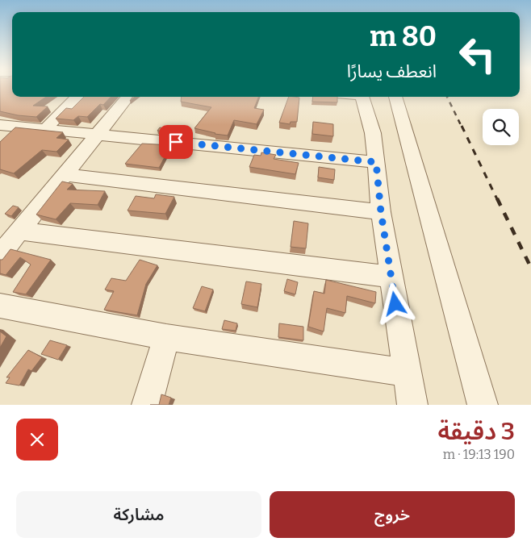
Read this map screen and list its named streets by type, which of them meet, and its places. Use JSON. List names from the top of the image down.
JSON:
{
  "page": {
    "turn": ["80 m", "انعطف يسارًا"],
    "heading": ["3 دقيقة", "190 m · 19:13"],
    "buttons": ["خروج", "مشاركة"]
  }
}
